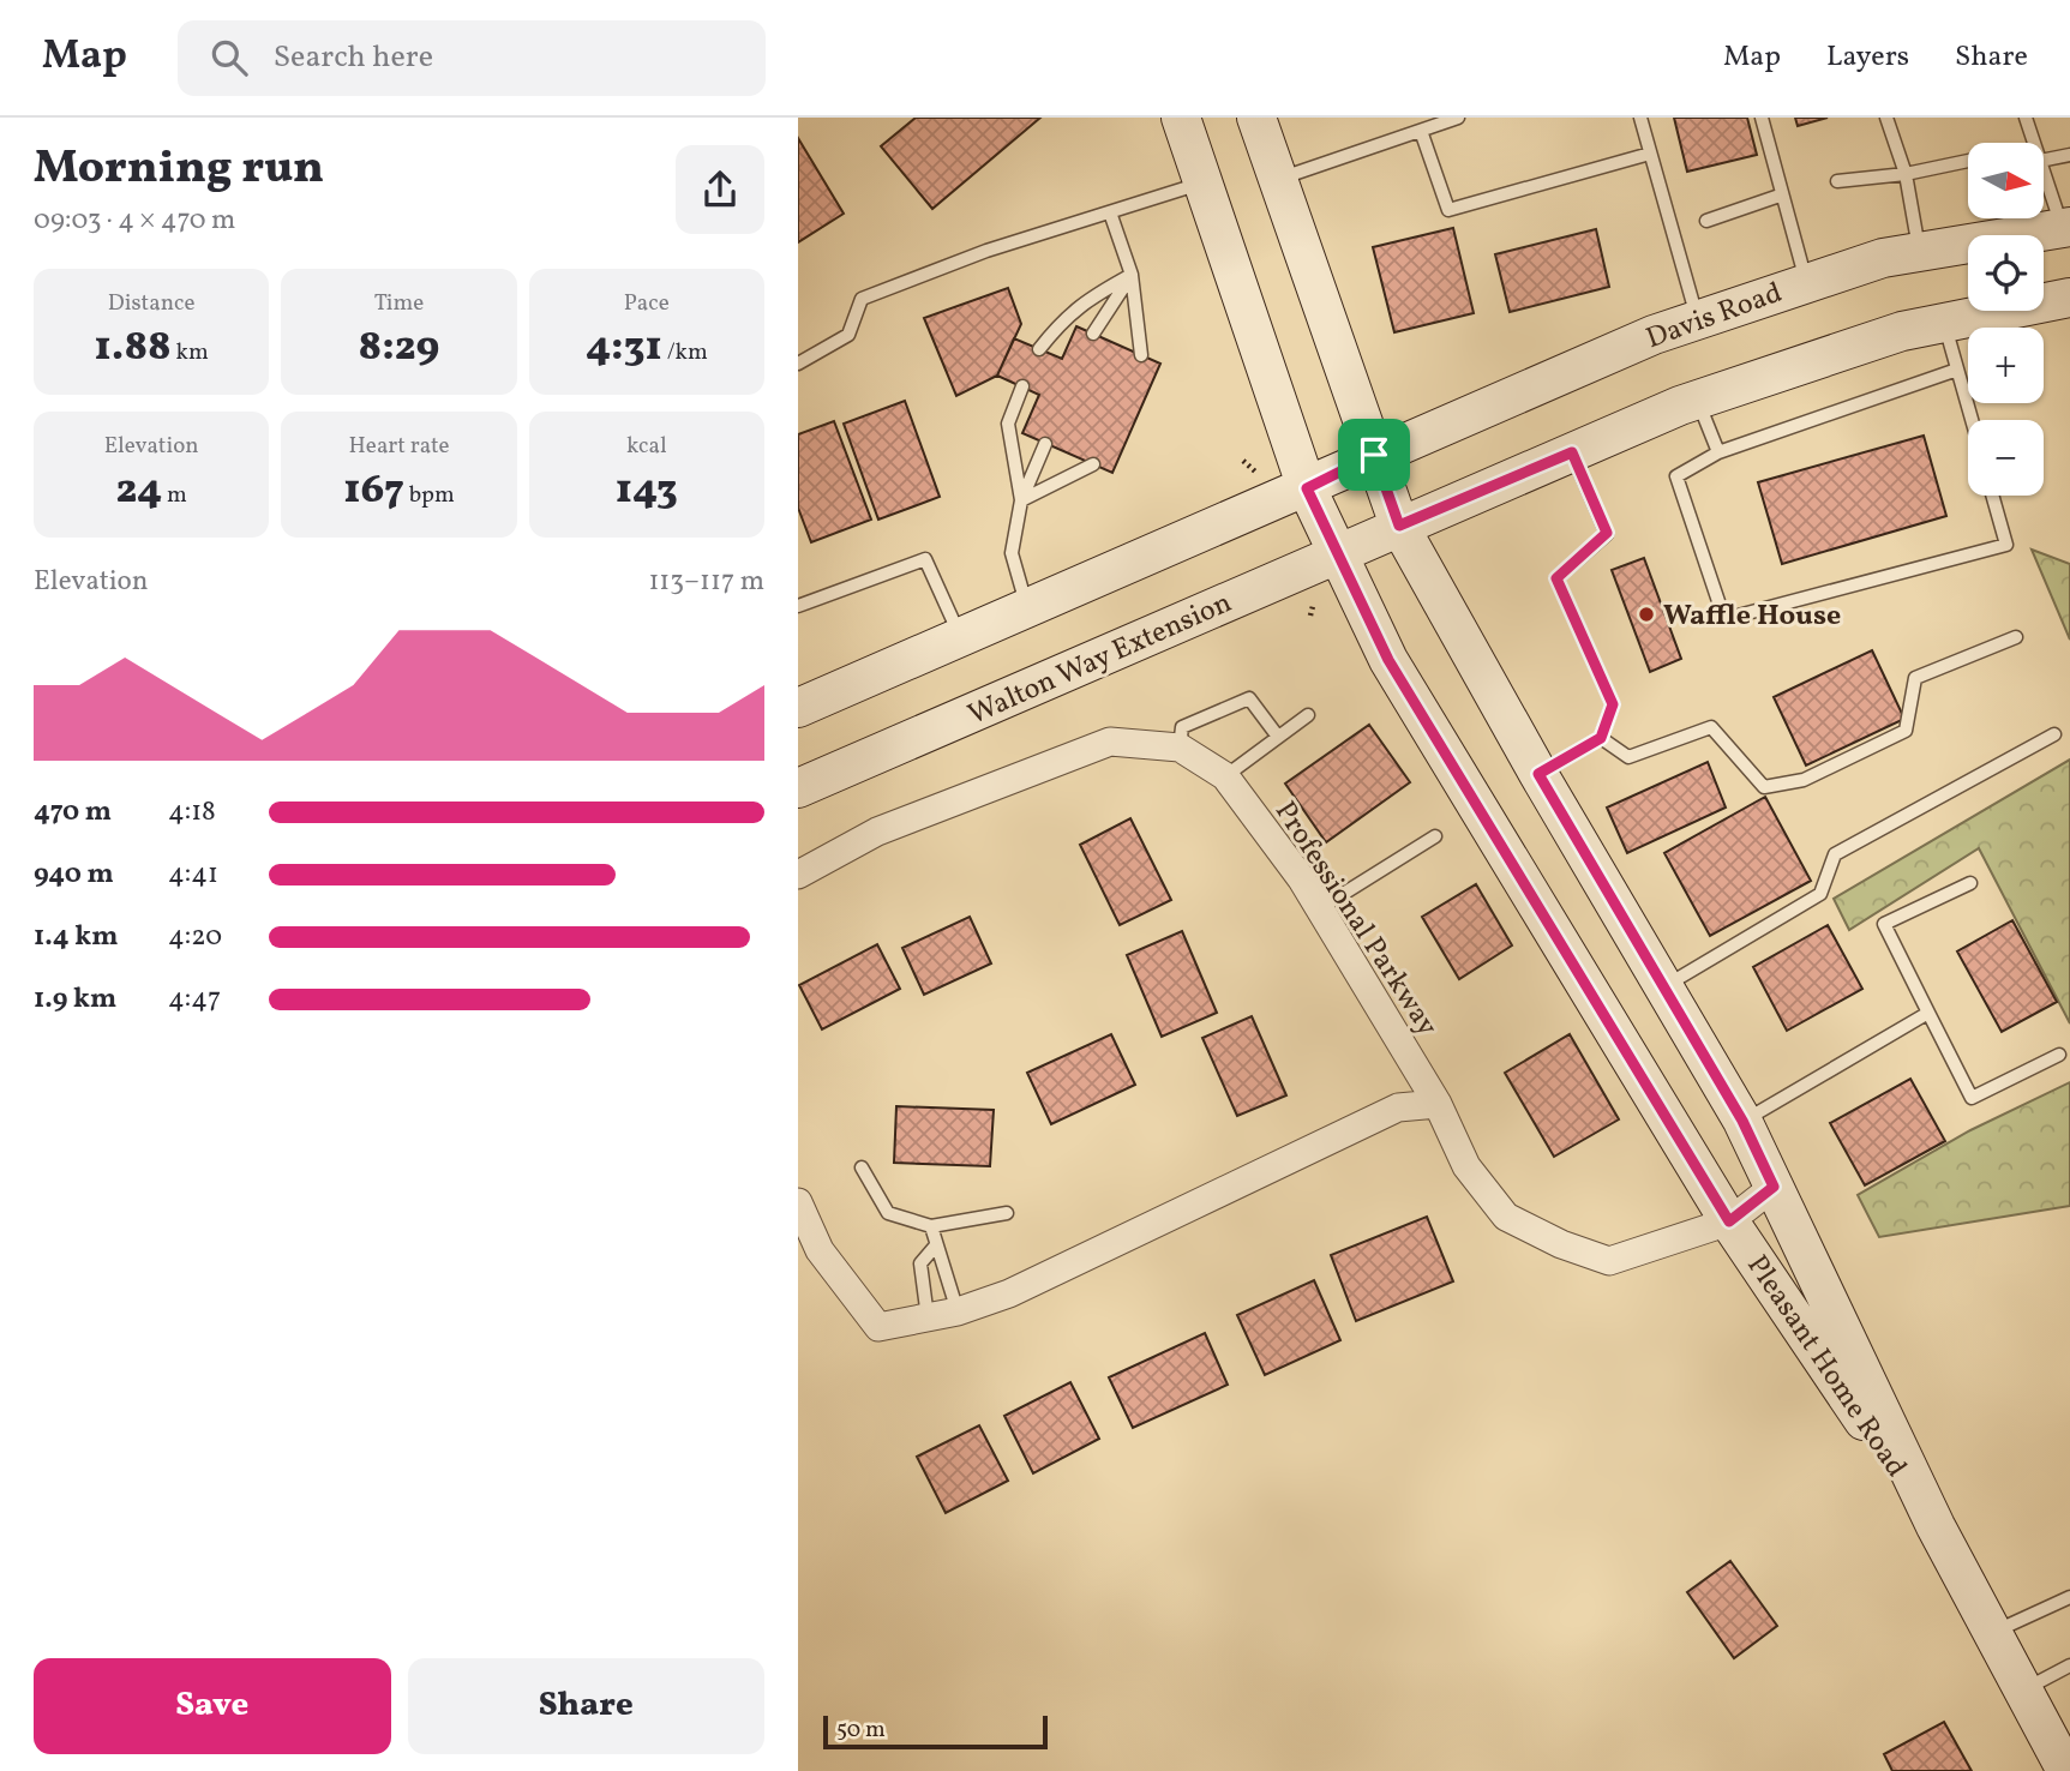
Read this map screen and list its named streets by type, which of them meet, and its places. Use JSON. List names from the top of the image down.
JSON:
{
  "streets": {
    "main road": ["Davis Road", "Walton Way Extension", "Pleasant Home Road"],
    "street": ["Professional Parkway"]
  },
  "crossings": [
    ["Davis Road", "Pleasant Home Road"],
    ["Walton Way Extension", "Pleasant Home Road"],
    ["Professional Parkway", "Pleasant Home Road"]
  ],
  "places": ["Waffle House"],
  "scale_bar": "50 m",
  "north": "right",
  "page": {
    "header": "Map",
    "search": "Search here",
    "nav": ["Map", "Layers", "Share"],
    "heading": ["Morning run", "09:03 · 4 × 470 m"],
    "map_buttons": ["+", "−"],
    "stats": [
      ["Distance", "1.88 km"],
      ["Time", "8:29"],
      ["Pace", "4:31 /km"],
      ["Elevation", "24 m"],
      ["Heart rate", "167 bpm"],
      ["kcal", "143"]
    ],
    "chart": ["Elevation", "113–117 m"],
    "list": [
      {
        "name": "470 m",
        "note": "4:18"
      },
      {
        "name": "940 m",
        "note": "4:41"
      },
      {
        "name": "1.4 km",
        "note": "4:20"
      },
      {
        "name": "1.9 km",
        "note": "4:47"
      }
    ],
    "buttons": ["Save", "Share"],
    "scale": "50 m"
  }
}
